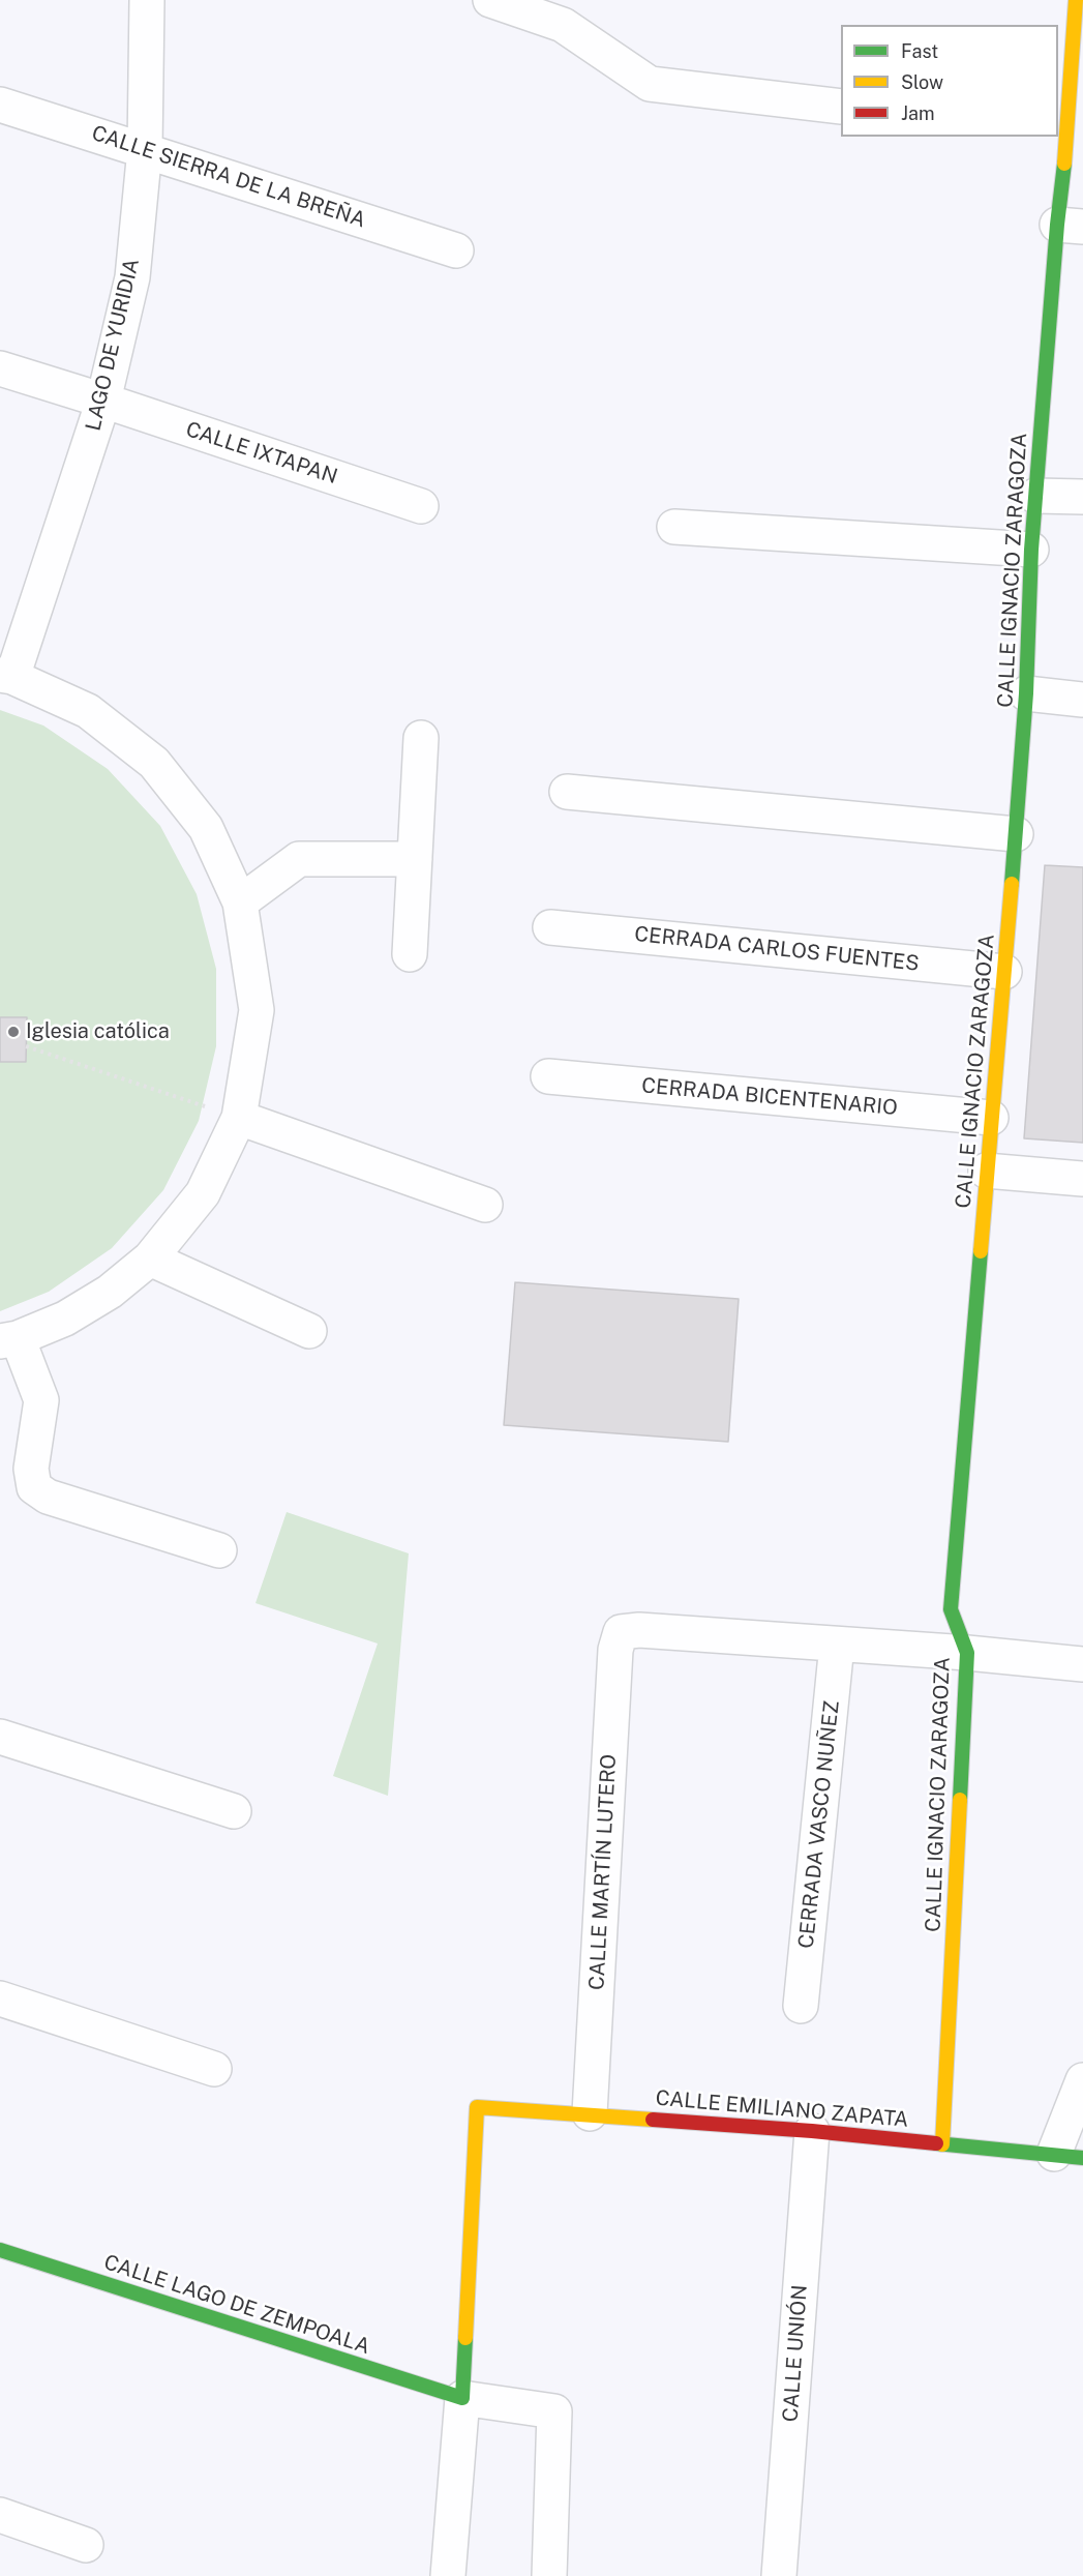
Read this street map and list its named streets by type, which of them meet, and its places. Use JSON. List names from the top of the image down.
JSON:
{
  "streets": {
    "street": [
      "CALLE SIERRA DE LA BREÑA",
      "LAGO DE YURIDIA",
      "CALLE IXTAPAN",
      "CALLE IGNACIO ZARAGOZA",
      "CERRADA CARLOS FUENTES",
      "CERRADA BICENTENARIO",
      "CERRADA VASCO NUÑEZ",
      "CALLE MARTÍN LUTERO",
      "CALLE EMILIANO ZAPATA",
      "CALLE LAGO DE ZEMPOALA",
      "CALLE UNIÓN"
    ]
  },
  "crossings": [
    ["CALLE SIERRA DE LA BREÑA", "LAGO DE YURIDIA"],
    ["LAGO DE YURIDIA", "CALLE IXTAPAN"],
    ["CALLE IGNACIO ZARAGOZA", "CERRADA CARLOS FUENTES"],
    ["CALLE IGNACIO ZARAGOZA", "CERRADA BICENTENARIO"],
    ["CALLE IGNACIO ZARAGOZA", "CALLE EMILIANO ZAPATA"],
    ["CERRADA VASCO NUÑEZ", "CALLE MARTÍN LUTERO"],
    ["CALLE MARTÍN LUTERO", "CALLE EMILIANO ZAPATA"],
    ["CALLE EMILIANO ZAPATA", "CALLE LAGO DE ZEMPOALA"],
    ["CALLE EMILIANO ZAPATA", "CALLE UNIÓN"]
  ],
  "places": ["Iglesia católica"],
  "legend": ["Fast", "Slow", "Jam"]
}
